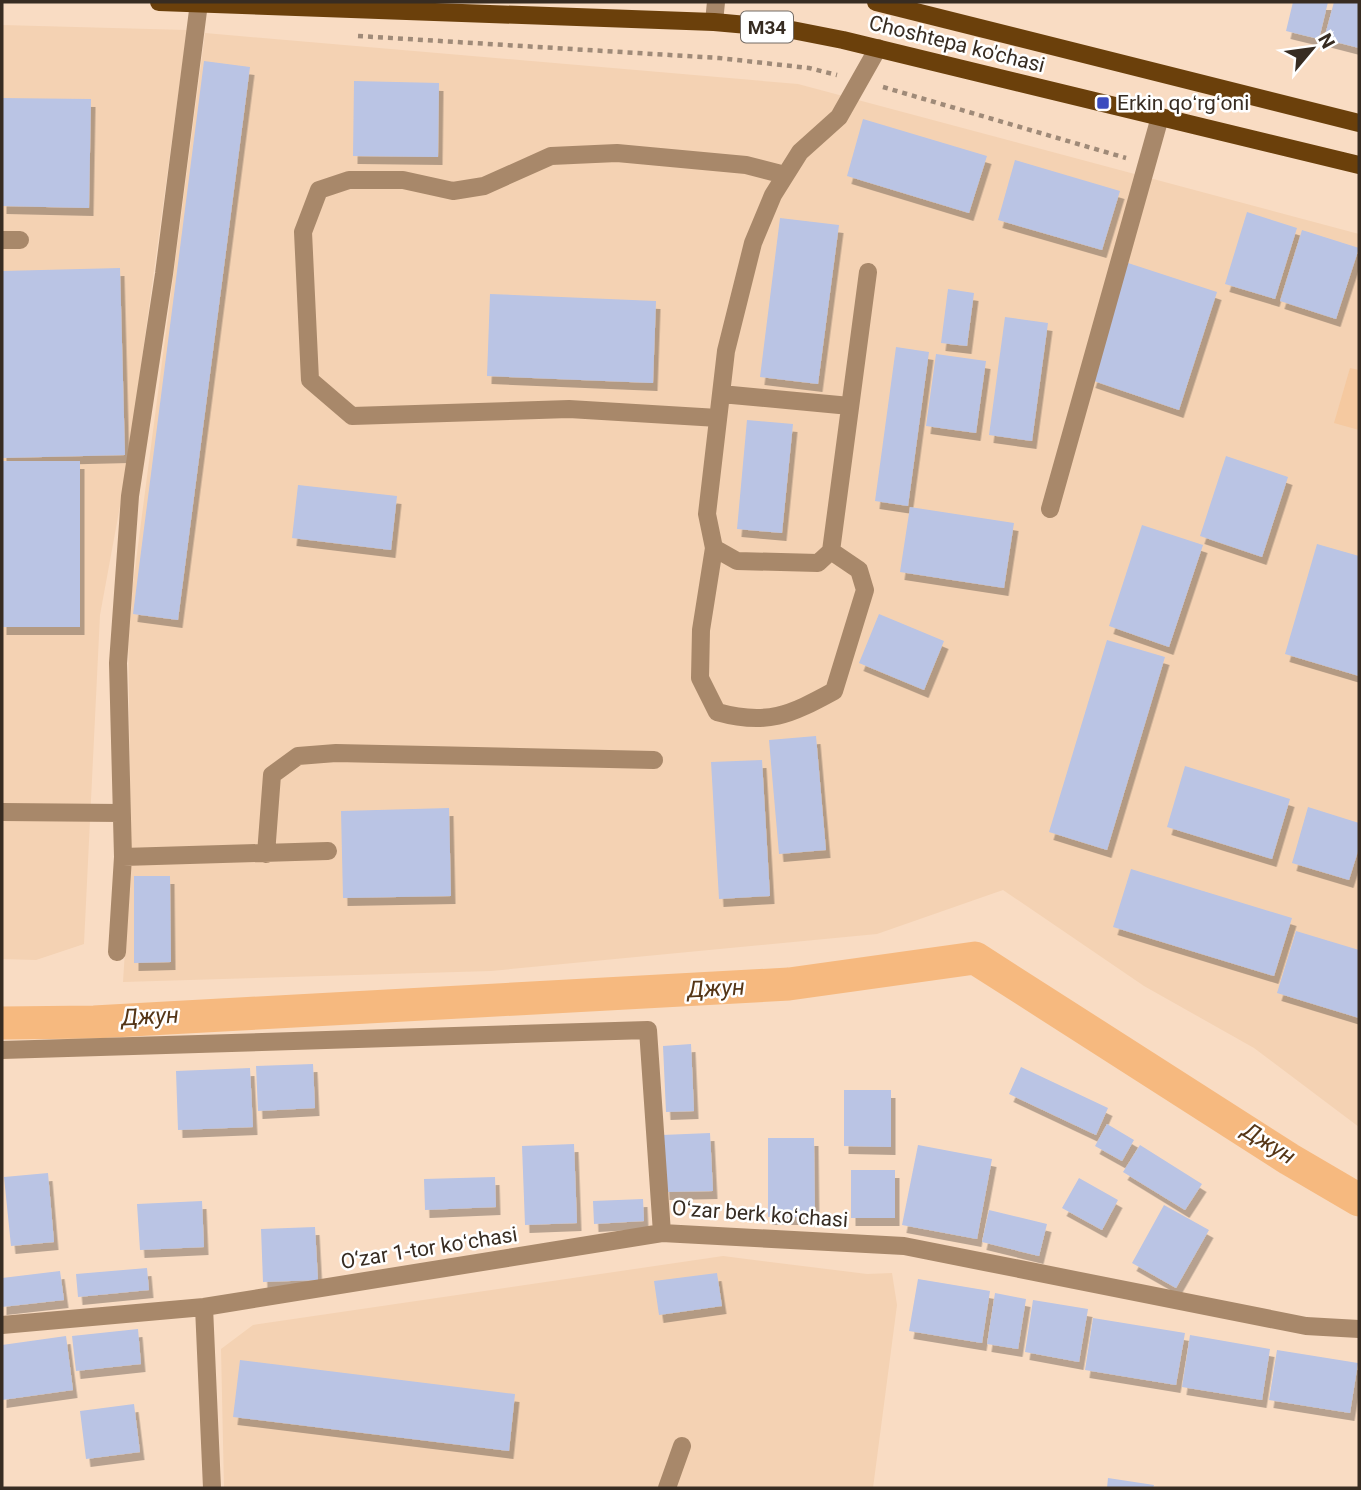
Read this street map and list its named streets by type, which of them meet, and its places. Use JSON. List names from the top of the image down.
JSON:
{
  "streets": {
    "main road": ["M34", "Choshtepa ko'chasi"],
    "street": ["Oʻzar berk koʻchasi", "O‘zar 1-tor koʻchasi"]
  },
  "crossings": [
    ["Oʻzar berk koʻchasi", "O‘zar 1-tor koʻchasi"]
  ],
  "water": ["Джун"],
  "places": {
    "transit": ["Erkin qoʻrgʻoni"]
  },
  "north": "top right"
}
